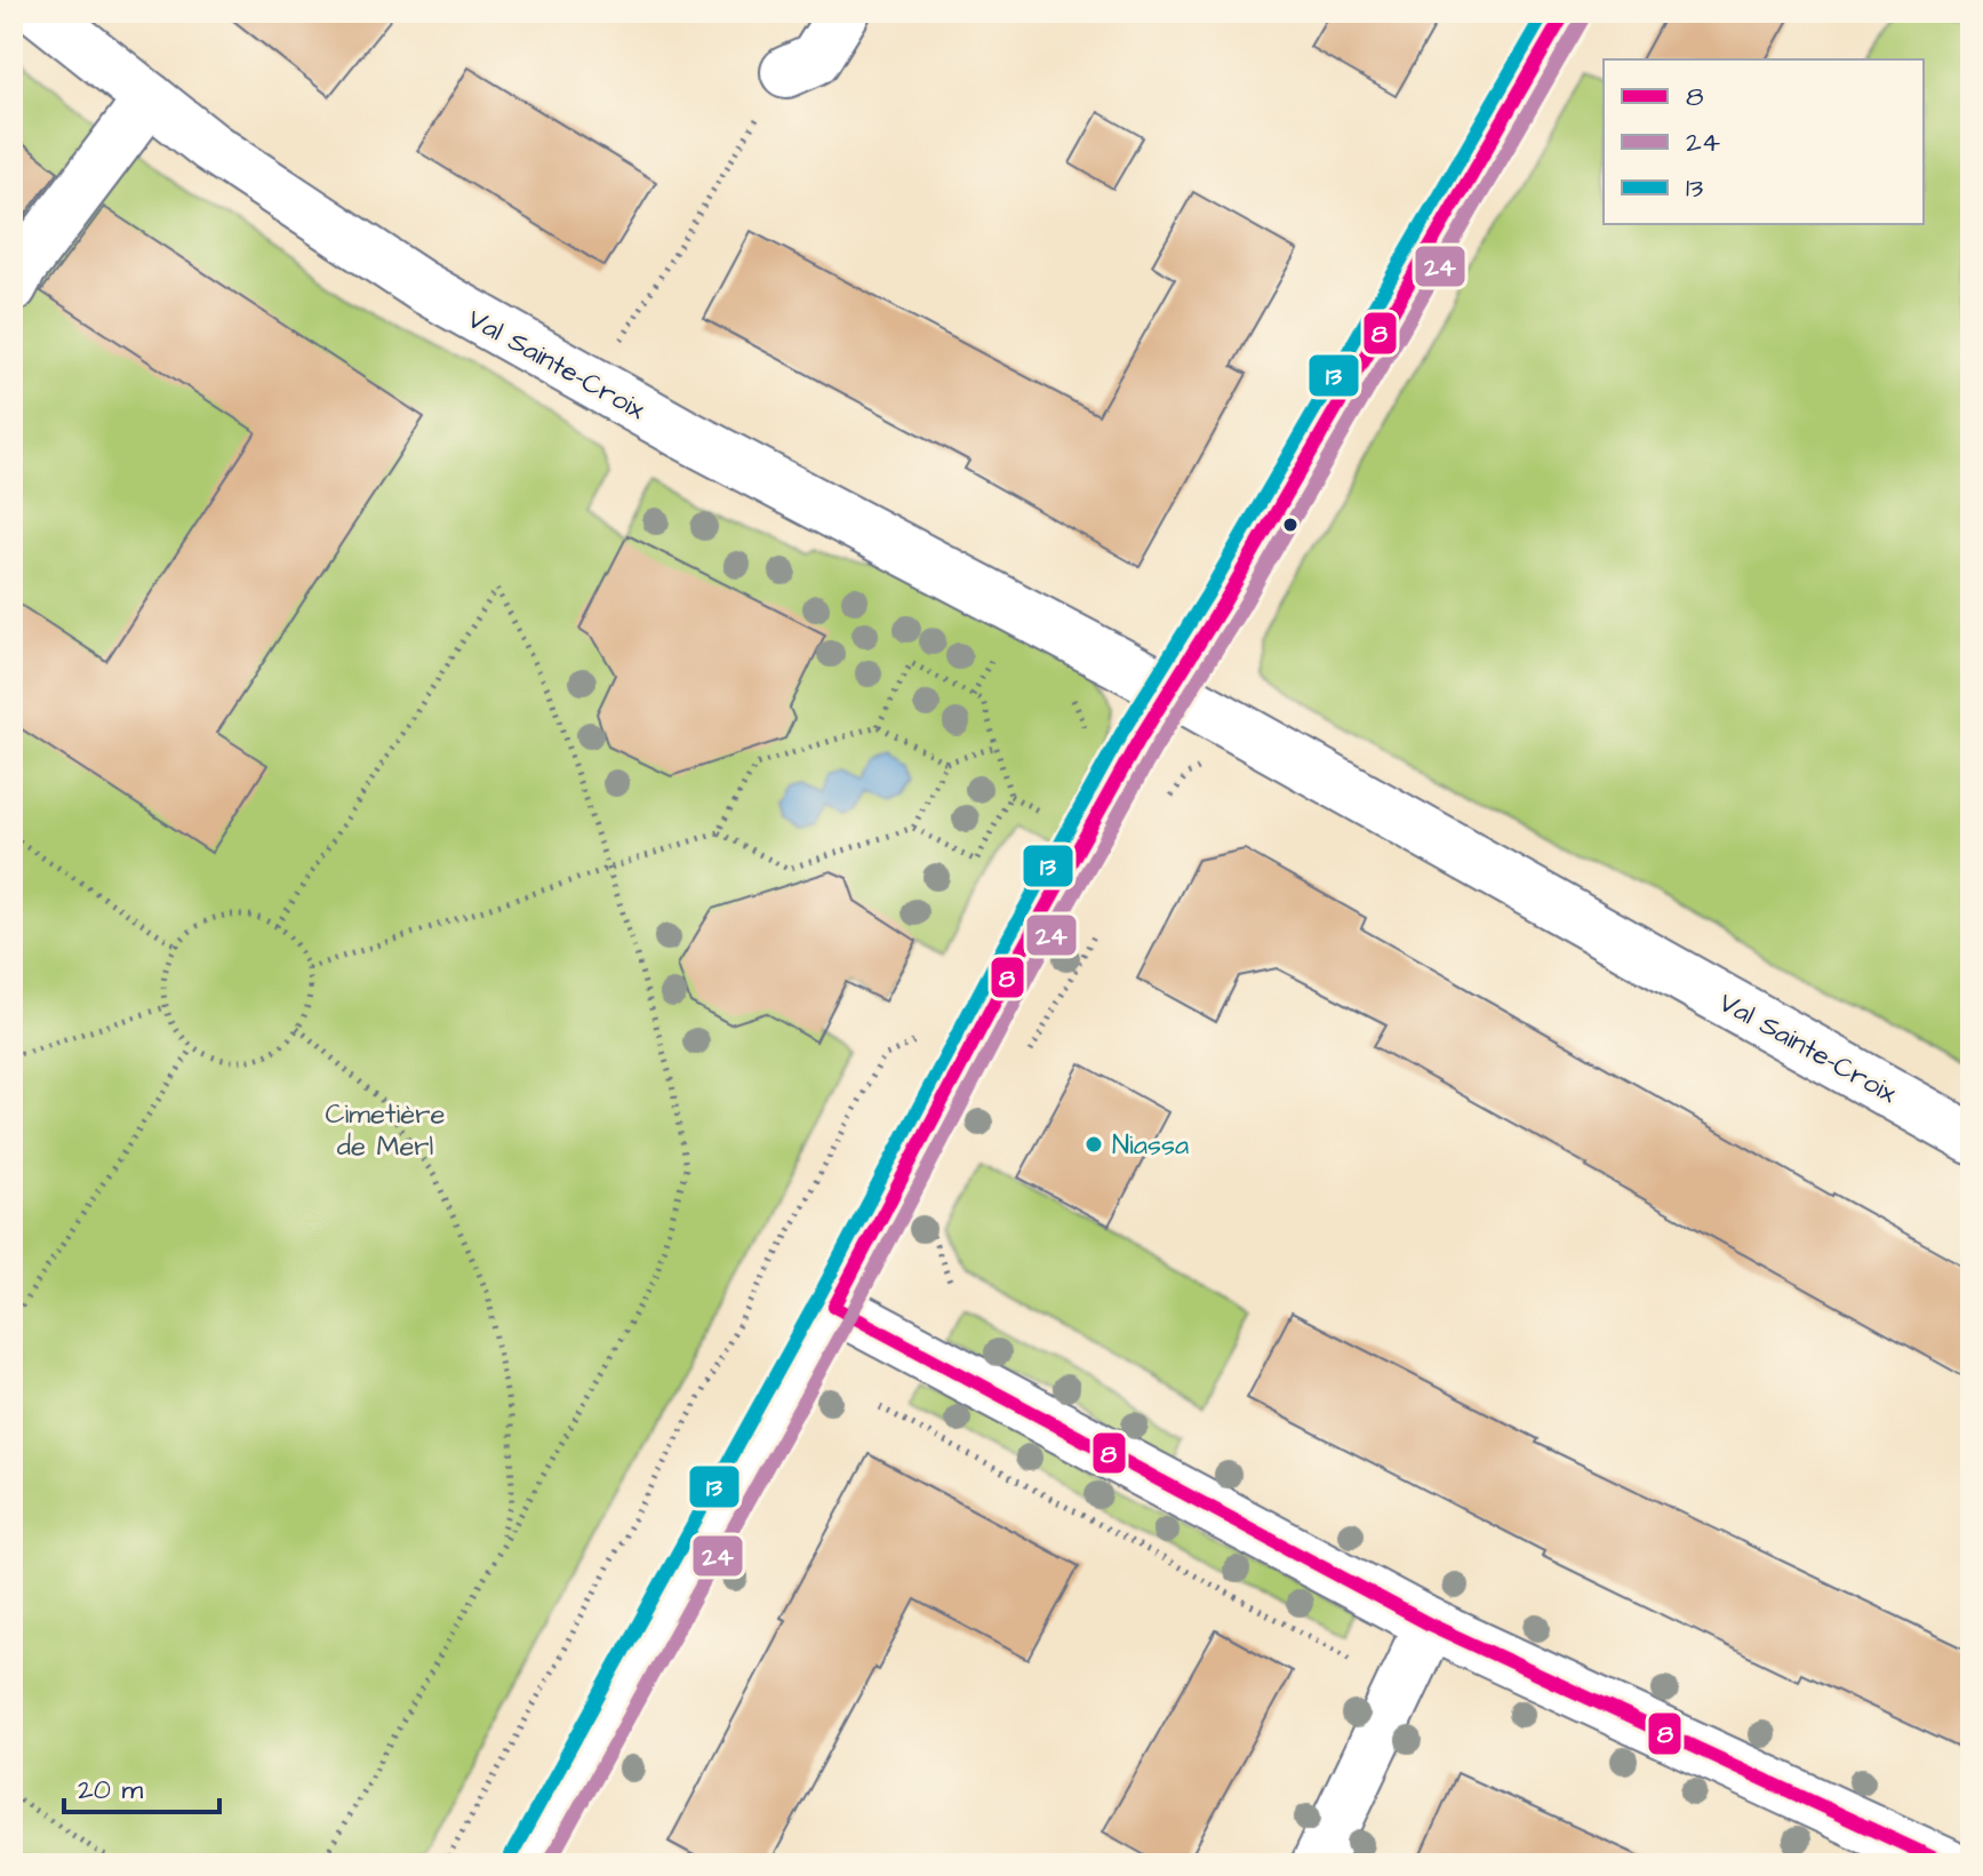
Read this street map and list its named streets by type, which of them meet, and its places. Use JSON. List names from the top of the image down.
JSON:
{
  "streets": {
    "street": ["Val Sainte-Croix"]
  },
  "parks": ["Cimetière de Merl"],
  "places": ["Niassa"],
  "lines": ["transit line 8", "transit line 13", "transit line 24"],
  "legend": ["8", "24", "13"],
  "scale_bar": "20 m"
}
